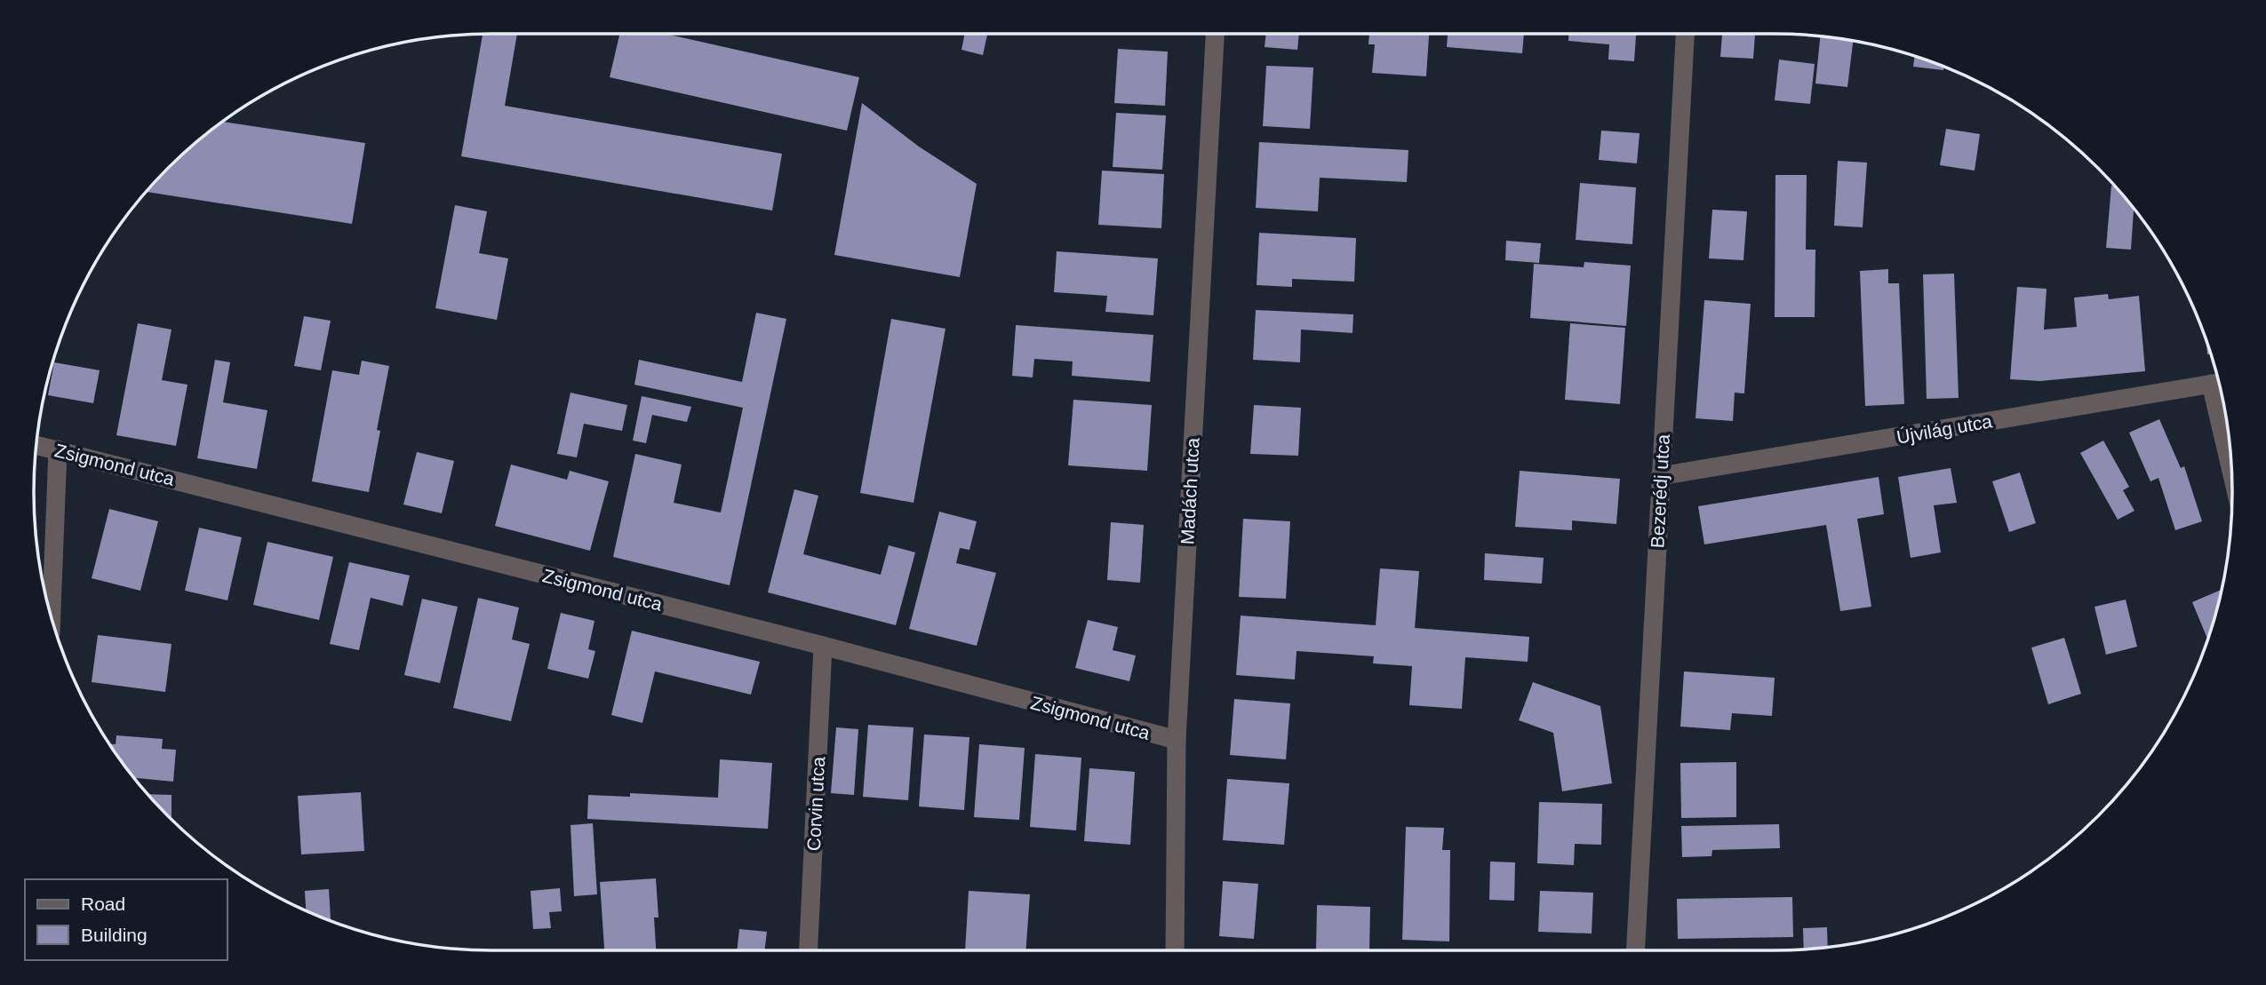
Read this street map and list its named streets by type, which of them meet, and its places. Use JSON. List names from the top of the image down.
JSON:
{
  "streets": {
    "street": [
      "Újvilág utca",
      "Zsigmond utca",
      "Madách utca",
      "Bezerédj utca",
      "Corvin utca"
    ]
  },
  "crossings": [
    ["Újvilág utca", "Bezerédj utca"],
    ["Zsigmond utca", "Madách utca"],
    ["Zsigmond utca", "Corvin utca"]
  ],
  "legend": ["Road", "Building"]
}
